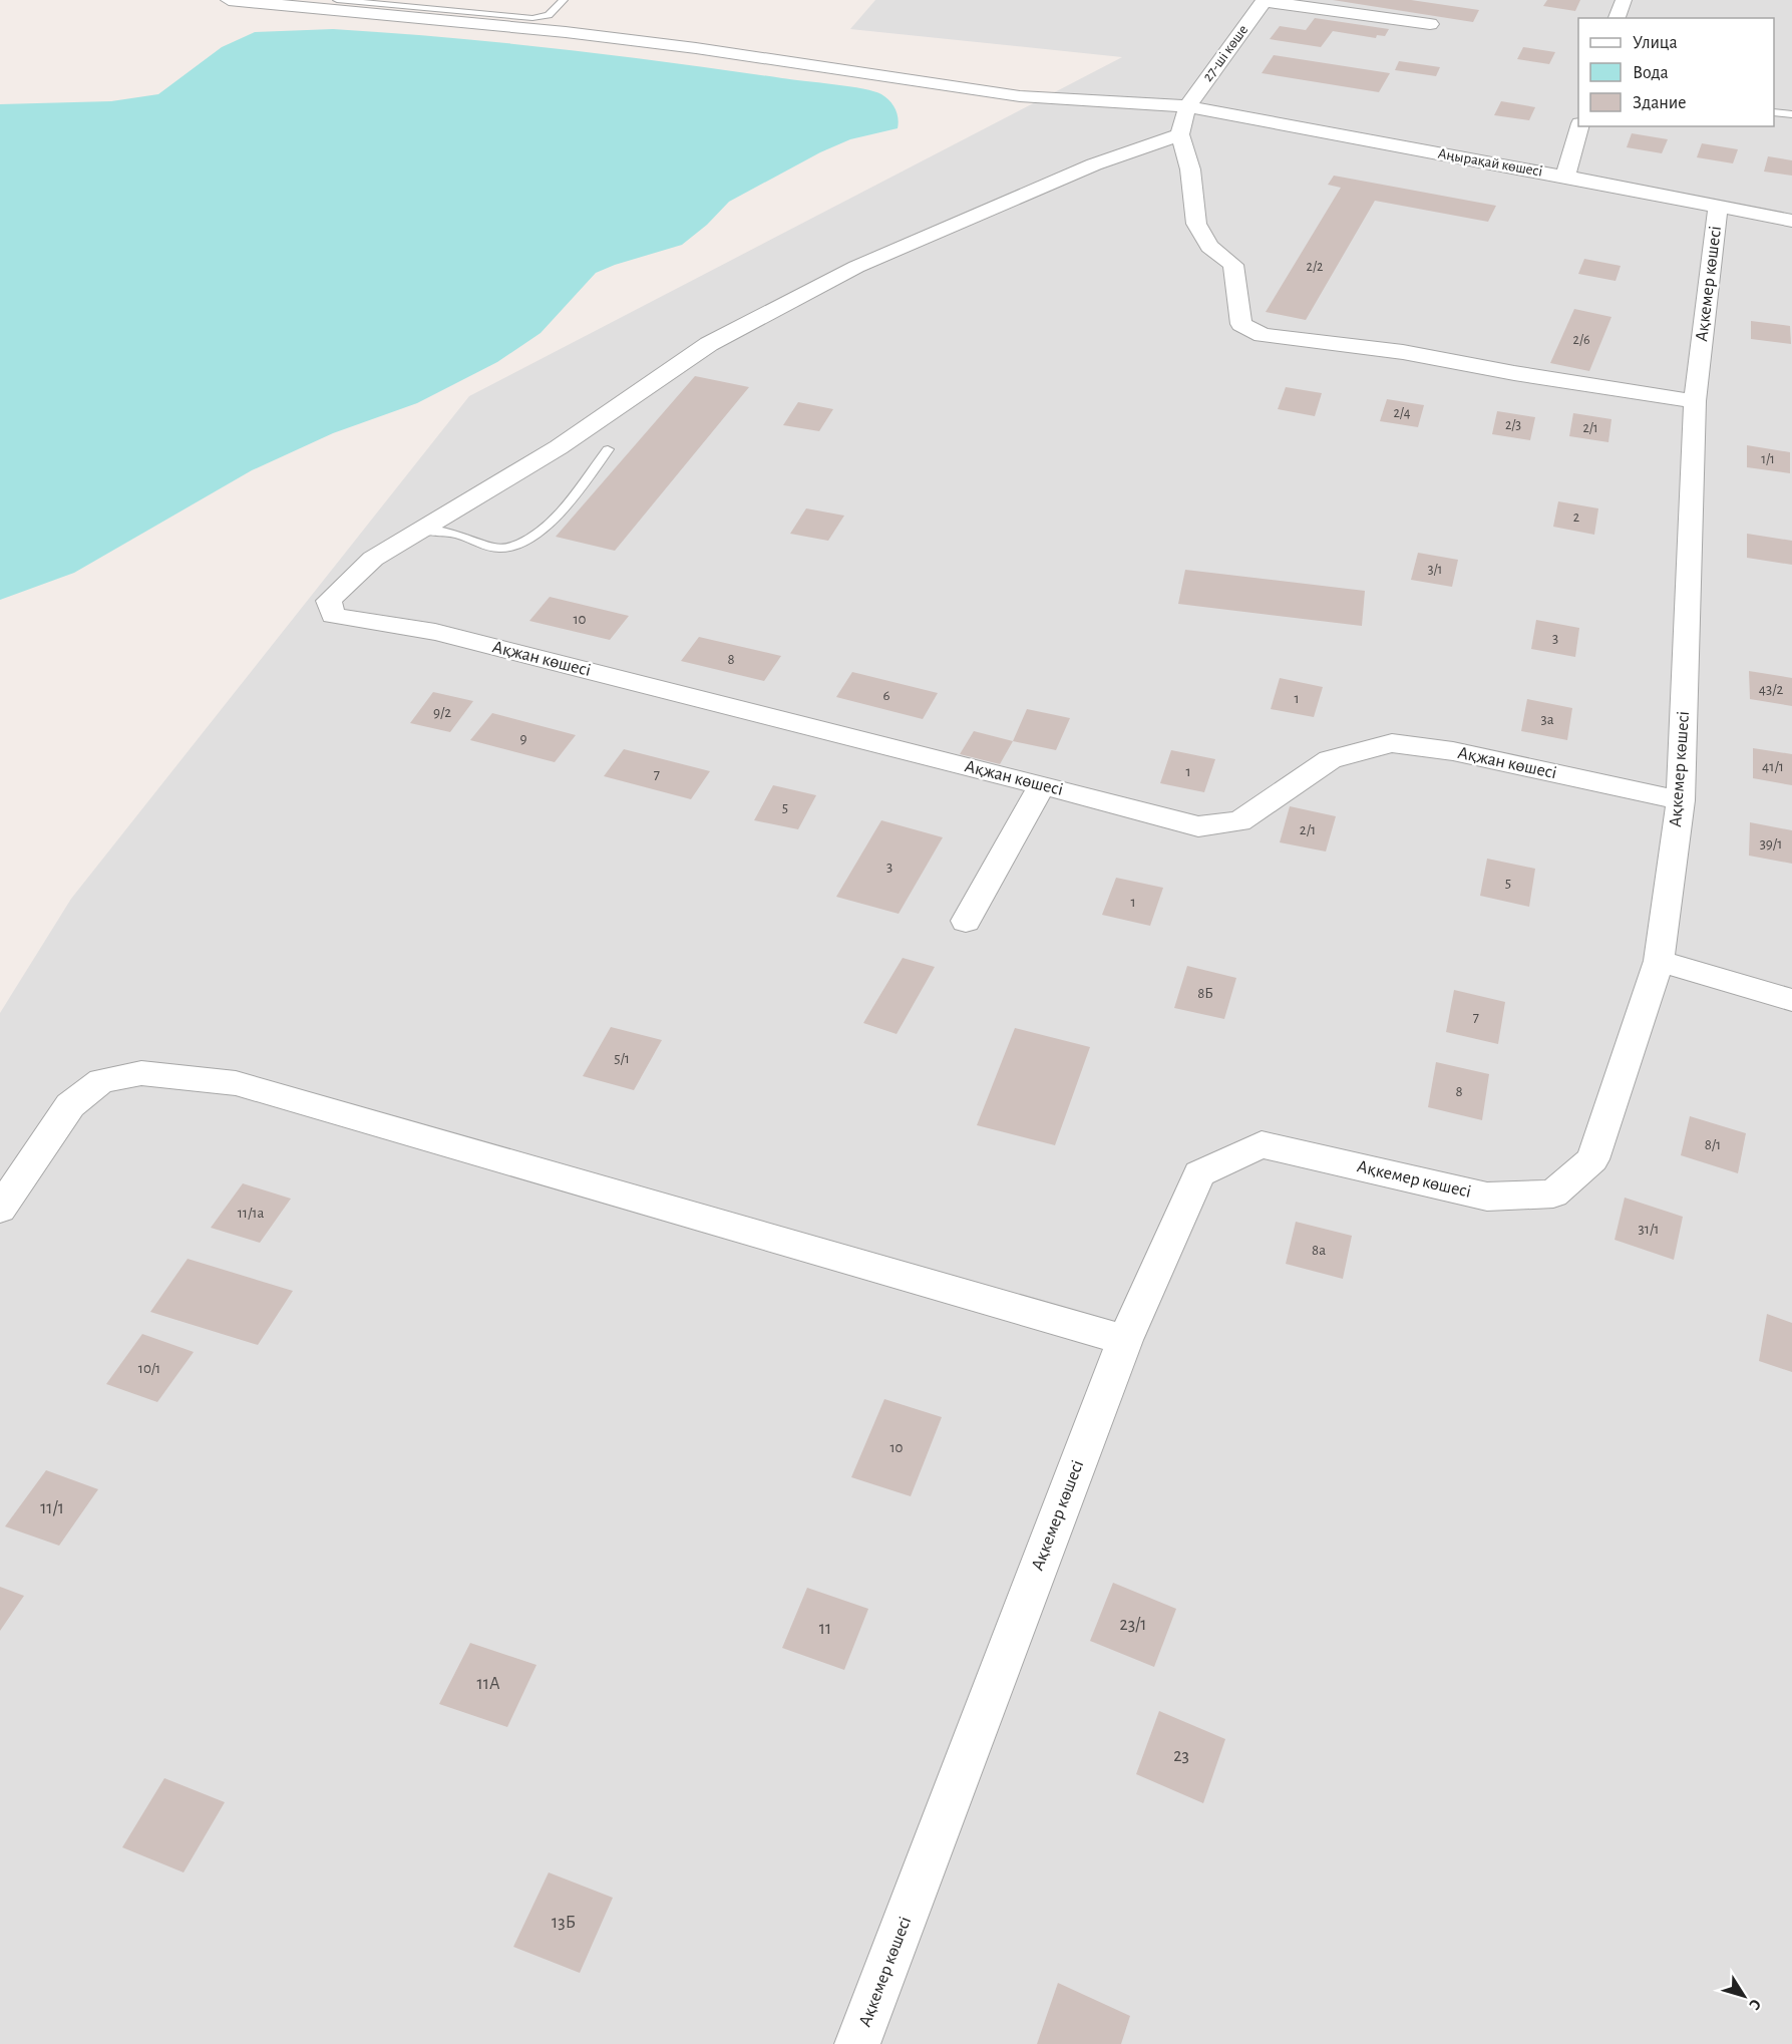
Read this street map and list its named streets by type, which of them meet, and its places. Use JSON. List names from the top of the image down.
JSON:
{
  "streets": {
    "street": [
      "27-ші көше",
      "Аңырақай көшесі",
      "Ақкемер көшесі",
      "Ақжан көшесі"
    ]
  },
  "crossings": [
    ["27-ші көше", "Аңырақай көшесі"],
    ["Аңырақай көшесі", "Ақкемер көшесі"],
    ["Ақкемер көшесі", "Ақжан көшесі"]
  ],
  "house_numbers": [
    "2/2",
    "2/6",
    "2/4",
    "2/3",
    "2/1",
    "1/1",
    "2",
    "3/1",
    "10",
    "3",
    "8",
    "43/2",
    "6",
    "1",
    "9/2",
    "3а",
    "9",
    "41/1",
    "1",
    "7",
    "5",
    "2/1",
    "39/1",
    "3",
    "5",
    "1",
    "8Б",
    "7",
    "5/1",
    "8",
    "8/1",
    "11/1а",
    "31/1",
    "8а",
    "10/1",
    "10",
    "11/1",
    "23/1",
    "11",
    "11А",
    "23",
    "13Б"
  ],
  "legend": ["Улица", "Вода", "Здание"],
  "north": "bottom right"
}
